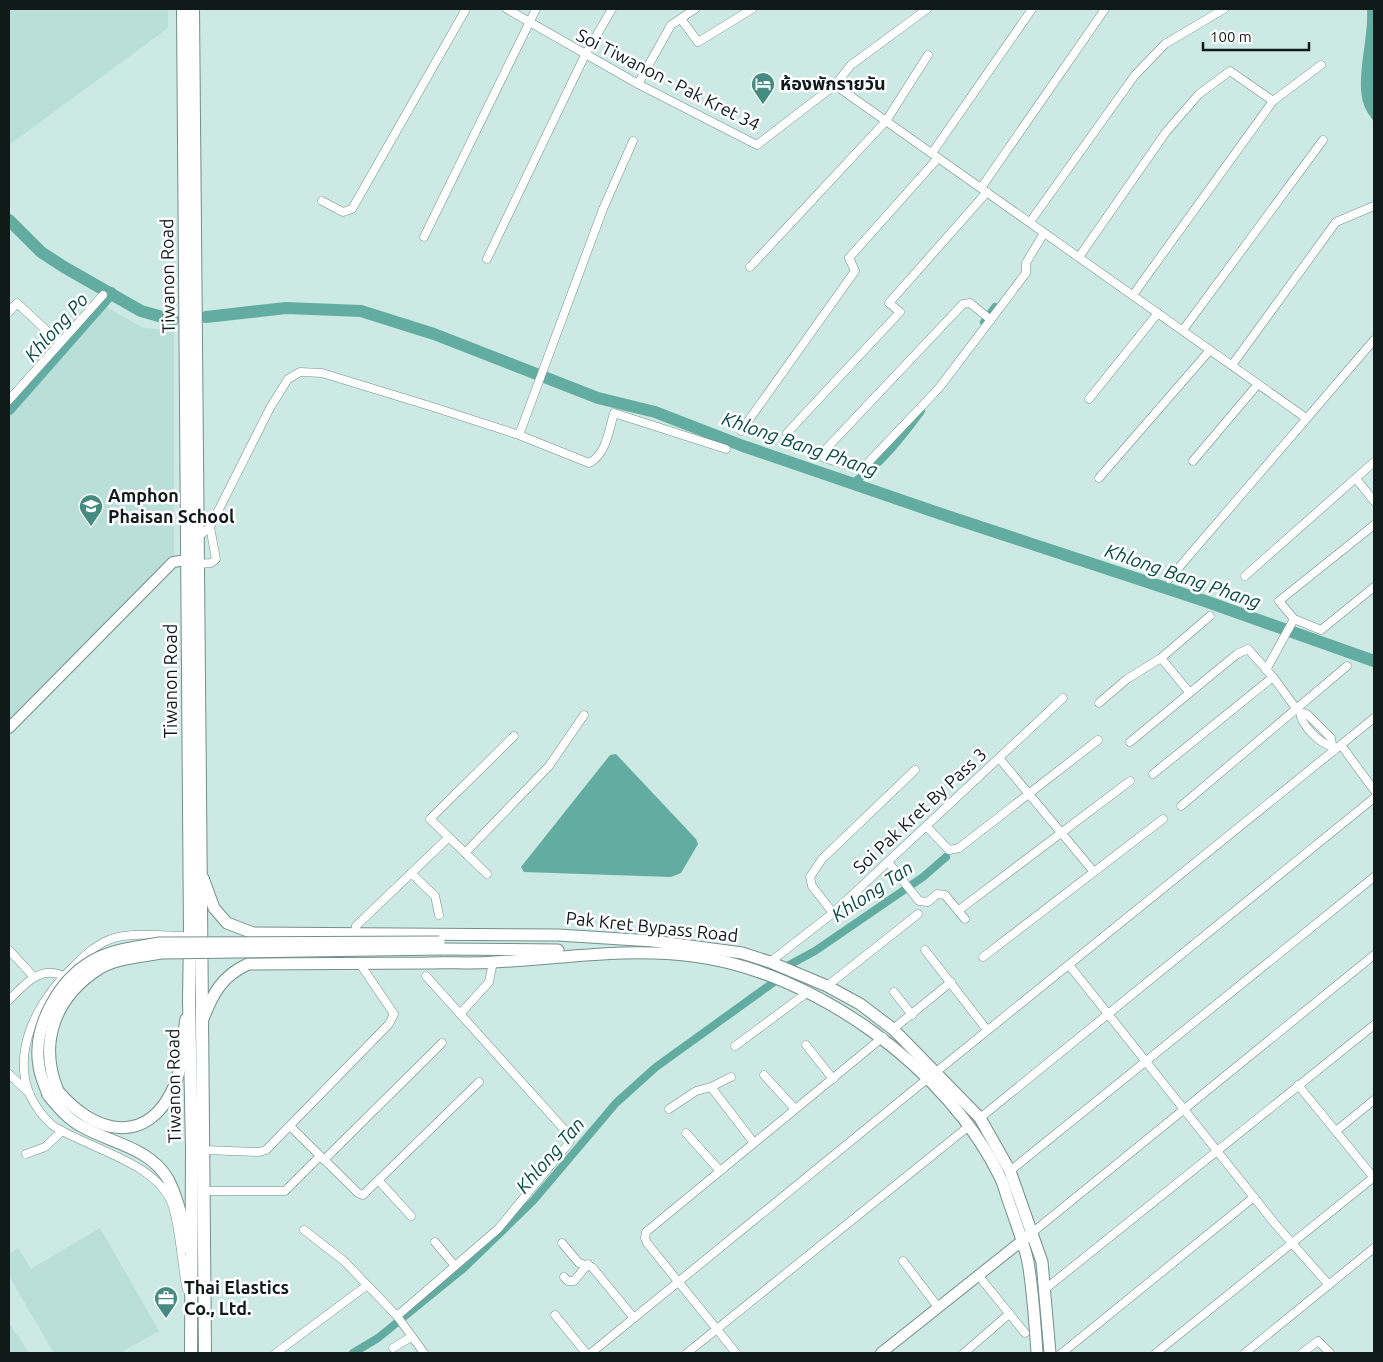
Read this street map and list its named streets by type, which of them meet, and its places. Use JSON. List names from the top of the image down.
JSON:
{
  "streets": {
    "main road": ["Tiwanon Road", "Pak Kret Bypass Road"],
    "street": ["Soi Tiwanon - Pak Kret 34", "Soi Pak Kret By Pass 3"]
  },
  "crossings": [
    ["Tiwanon Road", "Pak Kret Bypass Road"],
    ["Soi Pak Kret By Pass 3", "Pak Kret Bypass Road"]
  ],
  "water": ["Khlong Po", "Khlong Bang Phang", "Khlong Tan"],
  "places": {
    "hotel": ["ห้องพักรายวัน"],
    "school or university": ["Amphon Phaisan School"],
    "office": ["Thai Elastics Co., Ltd."]
  },
  "scale_bar": "100 m"
}
